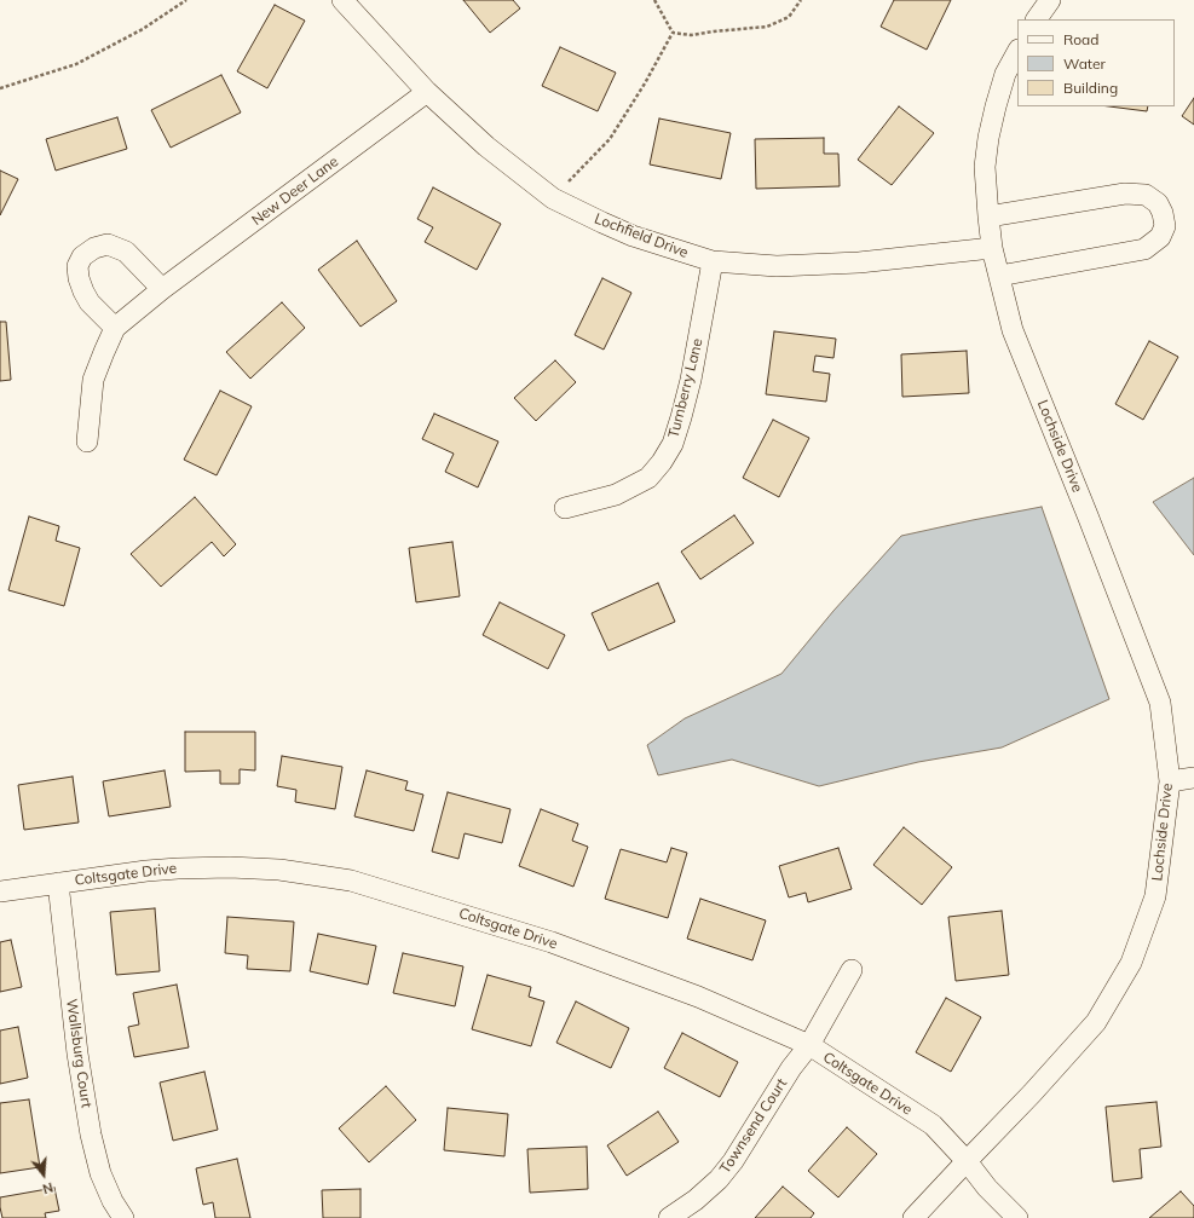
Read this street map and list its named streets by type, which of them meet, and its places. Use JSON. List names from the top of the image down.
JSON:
{
  "streets": {
    "street": [
      "New Deer Lane",
      "Lochfield Drive",
      "Turnberry Lane",
      "Lochside Drive",
      "Coltsgate Drive",
      "Wallsburg Court",
      "Townsend Court"
    ]
  },
  "crossings": [
    ["New Deer Lane", "Lochfield Drive"],
    ["Lochfield Drive", "Turnberry Lane"],
    ["Lochfield Drive", "Lochside Drive"],
    ["Lochside Drive", "Coltsgate Drive"],
    ["Coltsgate Drive", "Wallsburg Court"],
    ["Coltsgate Drive", "Townsend Court"]
  ],
  "legend": ["Road", "Water", "Building"],
  "north": "bottom"
}
